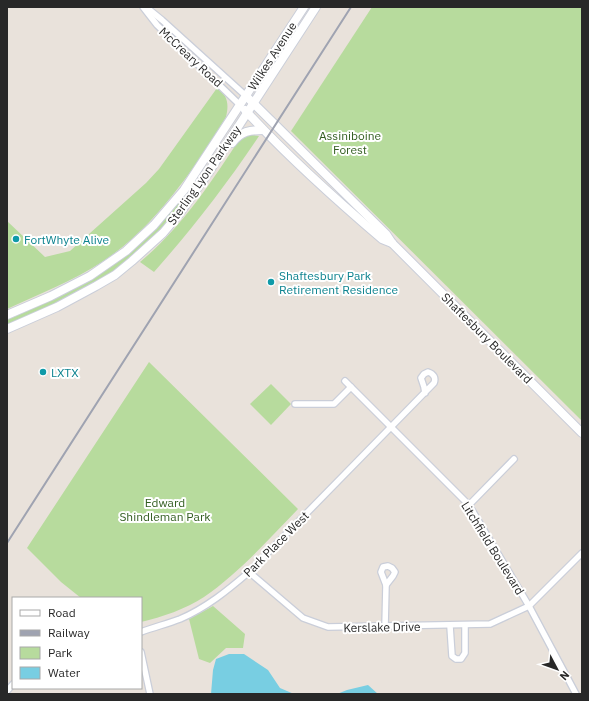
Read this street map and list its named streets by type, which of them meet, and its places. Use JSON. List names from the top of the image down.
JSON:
{
  "streets": {
    "main road": ["Wilkes Avenue", "Sterling Lyon Parkway", "Shaftesbury Boulevard"],
    "street": [
      "McCreary Road",
      "Park Place West",
      "Litchfield Boulevard",
      "Kerslake Drive"
    ]
  },
  "crossings": [
    ["Wilkes Avenue", "McCreary Road"],
    ["Wilkes Avenue", "Sterling Lyon Parkway"],
    ["Wilkes Avenue", "Shaftesbury Boulevard"],
    ["McCreary Road", "Sterling Lyon Parkway"],
    ["McCreary Road", "Shaftesbury Boulevard"],
    ["Sterling Lyon Parkway", "Shaftesbury Boulevard"],
    ["Park Place West", "Litchfield Boulevard"],
    ["Park Place West", "Kerslake Drive"],
    ["Litchfield Boulevard", "Kerslake Drive"]
  ],
  "parks": ["Assiniboine Forest", "Edward Shindleman Park"],
  "places": ["FortWhyte Alive", "Shaftesbury Park Retirement Residence", "LXTX"],
  "legend": [
    "Road",
    "Railway",
    "Park",
    "Water"
  ],
  "north": "bottom right"
}
